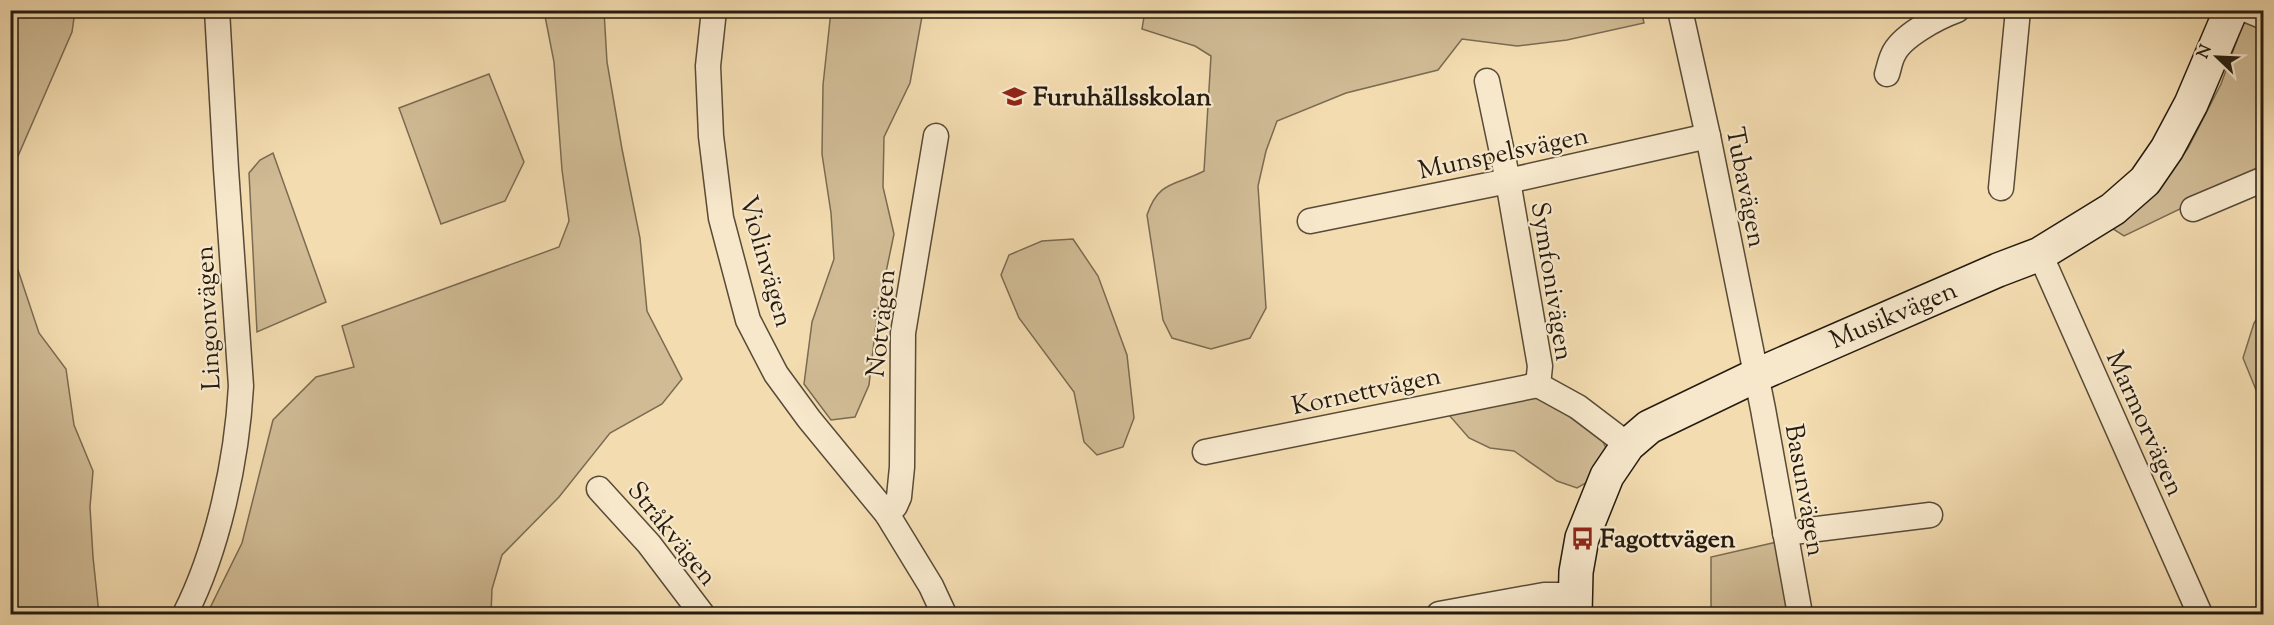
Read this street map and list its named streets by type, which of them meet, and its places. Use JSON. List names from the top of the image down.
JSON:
{
  "streets": {
    "street": [
      "Munspelsvägen",
      "Tubavägen",
      "Violinvägen",
      "Symfonivägen",
      "Musikvägen",
      "Lingonvägen",
      "Notvägen",
      "Kornettvägen",
      "Marmorvägen",
      "Basunvägen",
      "Stråkvägen"
    ]
  },
  "crossings": [
    ["Munspelsvägen", "Tubavägen"],
    ["Munspelsvägen", "Symfonivägen"],
    ["Tubavägen", "Musikvägen"],
    ["Tubavägen", "Basunvägen"],
    ["Violinvägen", "Notvägen"],
    ["Symfonivägen", "Musikvägen"],
    ["Symfonivägen", "Kornettvägen"],
    ["Musikvägen", "Marmorvägen"],
    ["Musikvägen", "Basunvägen"]
  ],
  "places": {
    "school or university": ["Furuhällsskolan"],
    "bus stop": ["Fagottvägen"]
  },
  "north": "top left"
}
